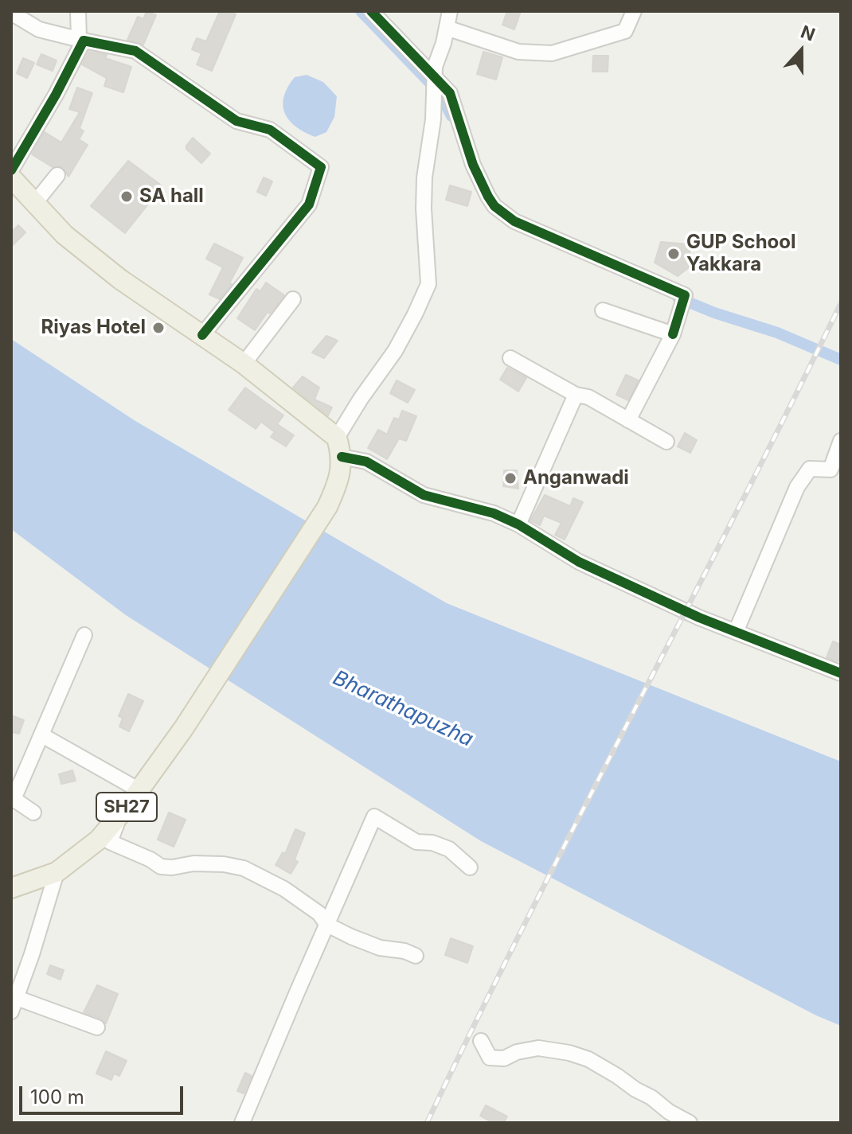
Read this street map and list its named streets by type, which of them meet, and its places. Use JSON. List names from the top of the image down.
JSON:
{
  "streets": {
    "main road": ["SH27"]
  },
  "water": ["Bharathapuzha"],
  "places": [
    "SA hall",
    "GUP School Yakkara",
    "Riyas Hotel",
    "Anganwadi"
  ],
  "scale_bar": "100 m",
  "north": "top"
}
